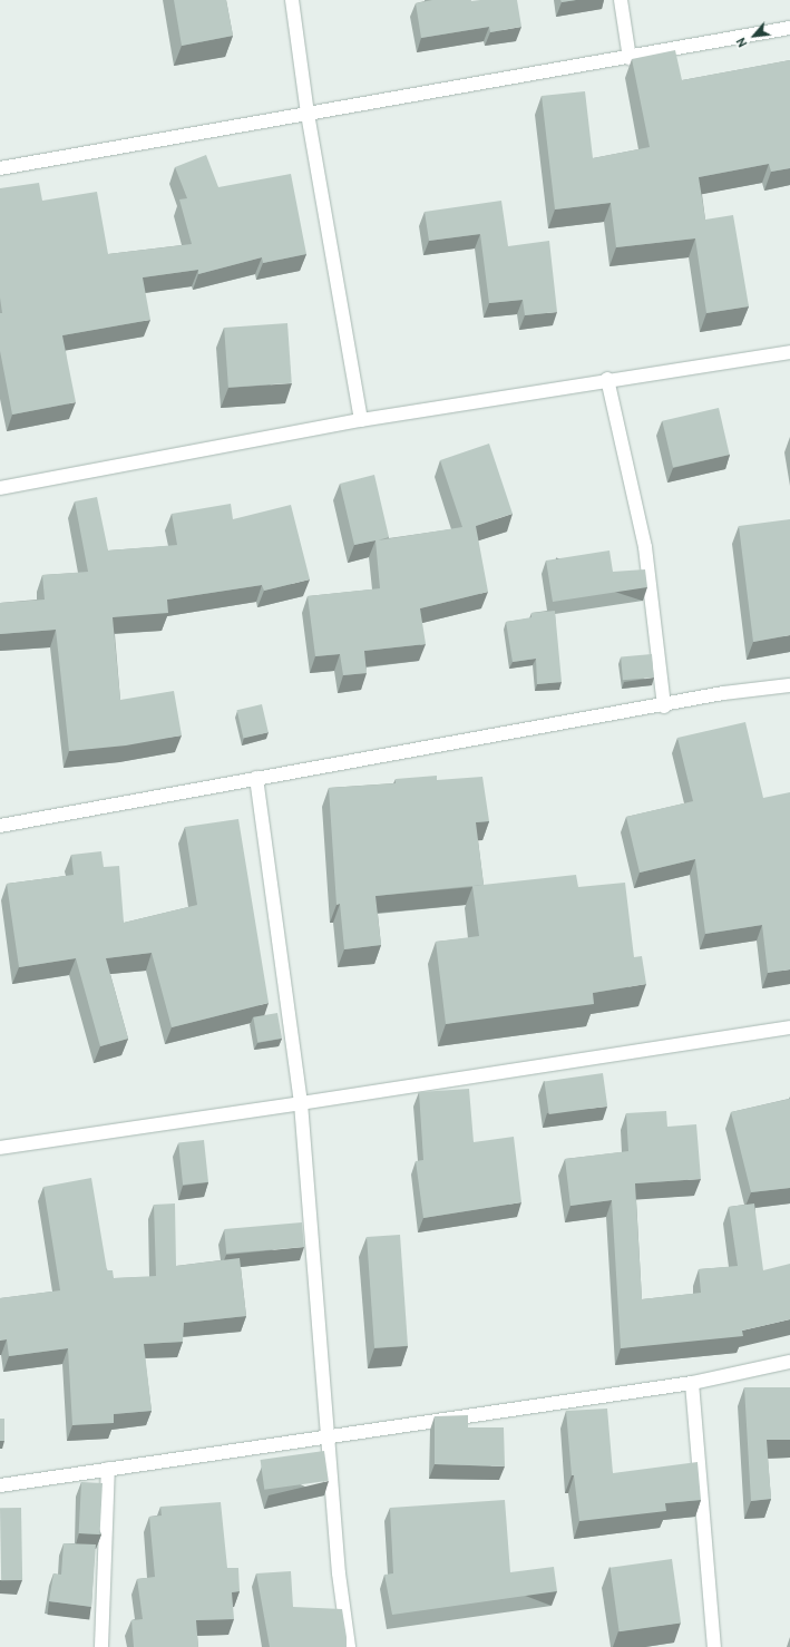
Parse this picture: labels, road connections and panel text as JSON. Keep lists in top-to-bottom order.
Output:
{
  "north": "bottom left"
}
